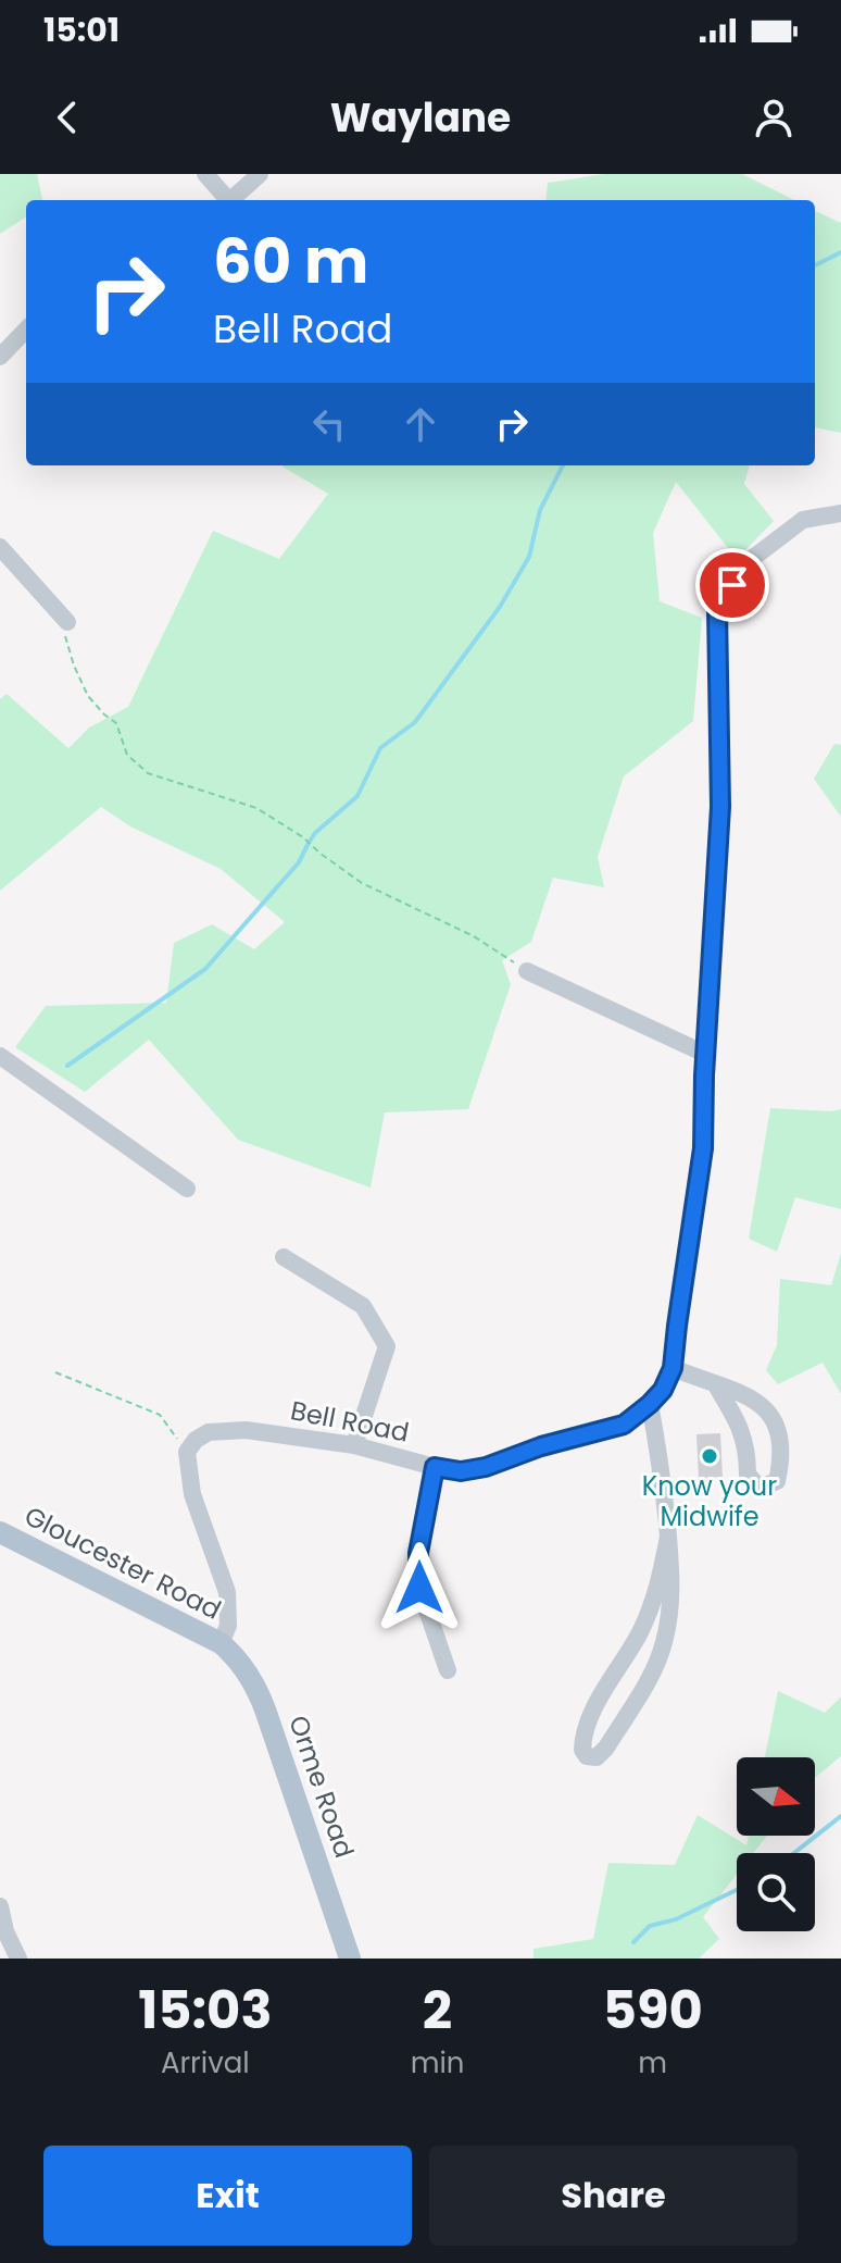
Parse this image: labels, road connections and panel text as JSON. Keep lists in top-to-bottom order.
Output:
{
  "streets": {
    "main road": ["Gloucester Road", "Orme Road"],
    "street": ["Bell Road"]
  },
  "crossings": [
    ["Gloucester Road", "Orme Road"]
  ],
  "places": ["Know your Midwife"],
  "north": "right",
  "page": {
    "status": "15:01",
    "header": "Waylane",
    "turn": ["60 m", "Bell Road"],
    "eta": [
      "15:03",
      "Arrival",
      "2",
      "min",
      "590",
      "m"
    ],
    "buttons": ["Exit", "Share"]
  }
}
